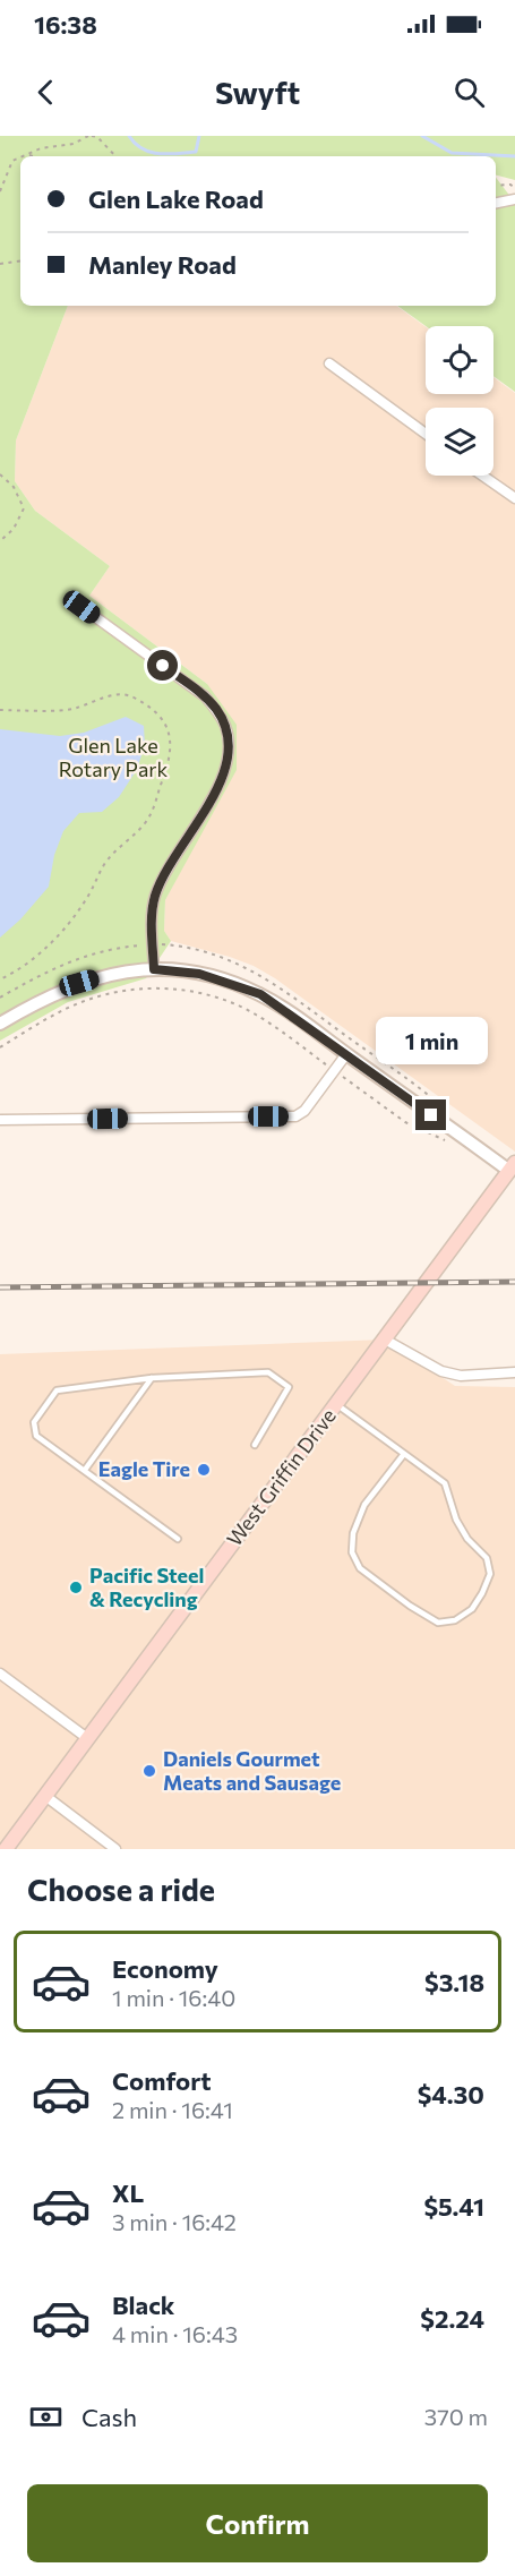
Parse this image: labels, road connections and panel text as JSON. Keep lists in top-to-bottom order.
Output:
{
  "streets": {
    "main road": ["West Griffin Drive"]
  },
  "parks": ["Glen Lake Rotary Park"],
  "places": ["Eagle Tire", "Pacific Steel & Recycling", "Daniels Gourmet Meats and Sausage"],
  "page": {
    "status": "16:38",
    "header": "Swyft",
    "banner": ["Glen Lake Road", "Manley Road"],
    "bubble": "1 min",
    "heading": "Choose a ride",
    "list": [
      {
        "name": "Economy",
        "note": "1 min · 16:40",
        "value": "$3.18"
      },
      {
        "name": "Comfort",
        "note": "2 min · 16:41",
        "value": "$4.30"
      },
      {
        "name": "XL",
        "note": "3 min · 16:42",
        "value": "$5.41"
      },
      {
        "name": "Black",
        "note": "4 min · 16:43",
        "value": "$2.24"
      }
    ],
    "pay": ["Cash", "370 m"],
    "buttons": "Confirm"
  }
}
